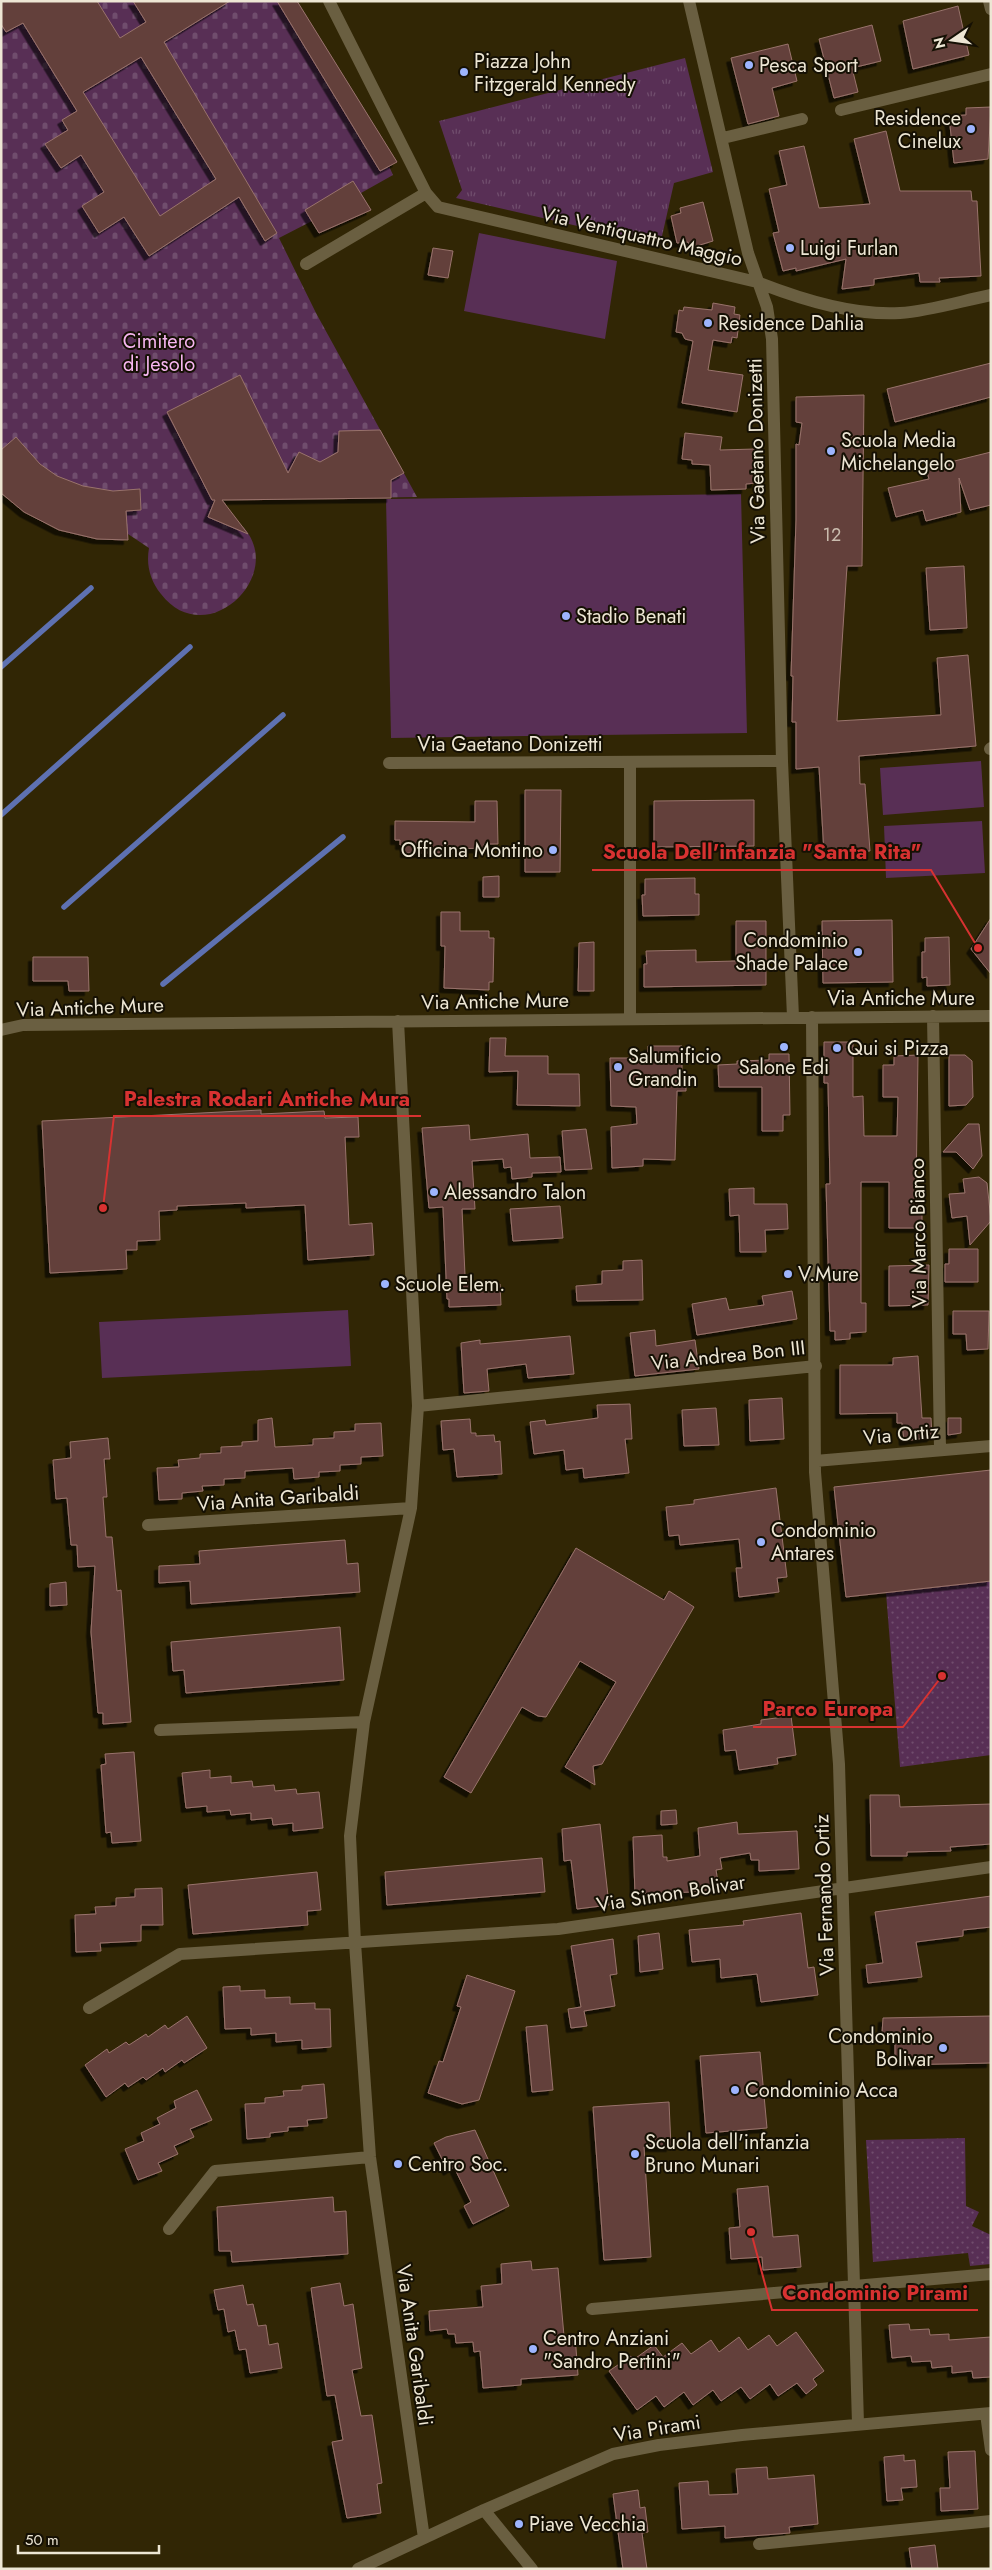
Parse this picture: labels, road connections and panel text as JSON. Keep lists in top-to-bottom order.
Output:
{
  "streets": {
    "street": [
      "Via Ventiquattro Maggio",
      "Via Gaetano Donizetti",
      "Via Antiche Mure",
      "Via Marco Bianco",
      "Via Andrea Bon III",
      "Via Ortiz",
      "Via Anita Garibaldi",
      "Via Simon Bolivar",
      "Via Fernando Ortiz",
      "Via Pirami"
    ]
  },
  "crossings": [
    ["Via Ventiquattro Maggio", "Via Gaetano Donizetti"],
    ["Via Gaetano Donizetti", "Via Antiche Mure"],
    ["Via Antiche Mure", "Via Marco Bianco"],
    ["Via Antiche Mure", "Via Andrea Bon III"],
    ["Via Antiche Mure", "Via Anita Garibaldi"],
    ["Via Marco Bianco", "Via Ortiz"],
    ["Via Andrea Bon III", "Via Anita Garibaldi"],
    ["Via Andrea Bon III", "Via Fernando Ortiz"],
    ["Via Ortiz", "Via Fernando Ortiz"],
    ["Via Anita Garibaldi", "Via Simon Bolivar"],
    ["Via Anita Garibaldi", "Via Pirami"],
    ["Via Simon Bolivar", "Via Fernando Ortiz"],
    ["Via Fernando Ortiz", "Via Pirami"]
  ],
  "parks": ["Cimitero di Jesolo"],
  "places": [
    "Pesca Sport",
    "Piazza John Fitzgerald Kennedy",
    "Residence Cinelux",
    "Luigi Furlan",
    "Residence Dahlia",
    "Scuola Media Michelangelo",
    "Stadio Benati",
    "Officina Montino",
    "Scuola Dell'infanzia \"Santa Rita\"",
    "Condominio Shade Palace",
    "Salone Edi",
    "Qui si Pizza",
    "Salumificio Grandin",
    "Alessandro Talon",
    "Palestra Rodari Antiche Mura",
    "V.Mure",
    "Scuole Elem.",
    "Condominio Antares",
    "Parco Europa",
    "Condominio Bolivar",
    "Condominio Acca",
    "Scuola dell'infanzia Bruno Munari",
    "Centro Soc.",
    "Condominio Pirami",
    "Centro Anziani \"Sandro Pertini\"",
    "Piave Vecchia"
  ],
  "house_numbers": ["12"],
  "scale_bar": "50 m",
  "north": "left"
}
